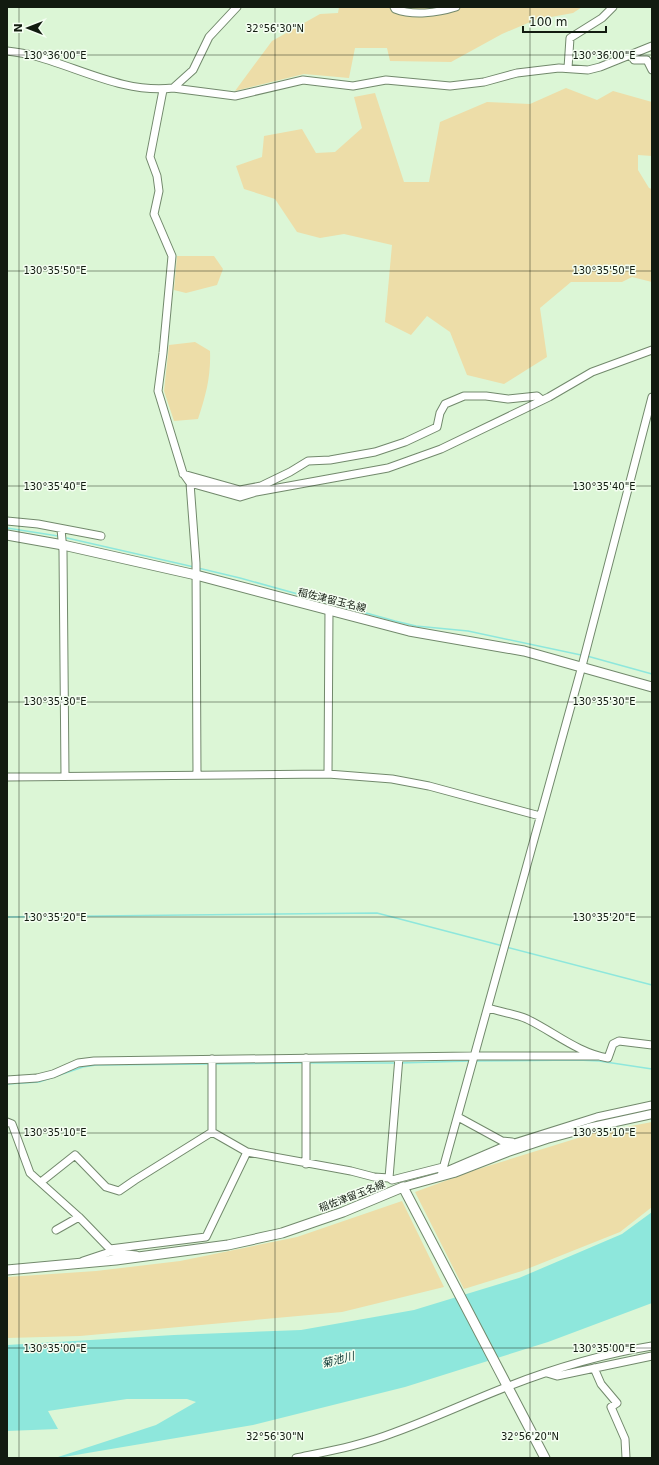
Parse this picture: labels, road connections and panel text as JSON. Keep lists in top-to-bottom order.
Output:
{
  "streets": {
    "main road": ["稲佐津留玉名線"]
  },
  "water": ["菊池川"],
  "scale_bar": "100 m",
  "north": "left",
  "coordinates": [
    "32°56'30\"N",
    "130°36'00\"E",
    "130°35'50\"E",
    "130°35'40\"E",
    "130°35'30\"E",
    "130°35'20\"E",
    "130°35'10\"E",
    "130°35'00\"E",
    "32°56'20\"N"
  ]
}
